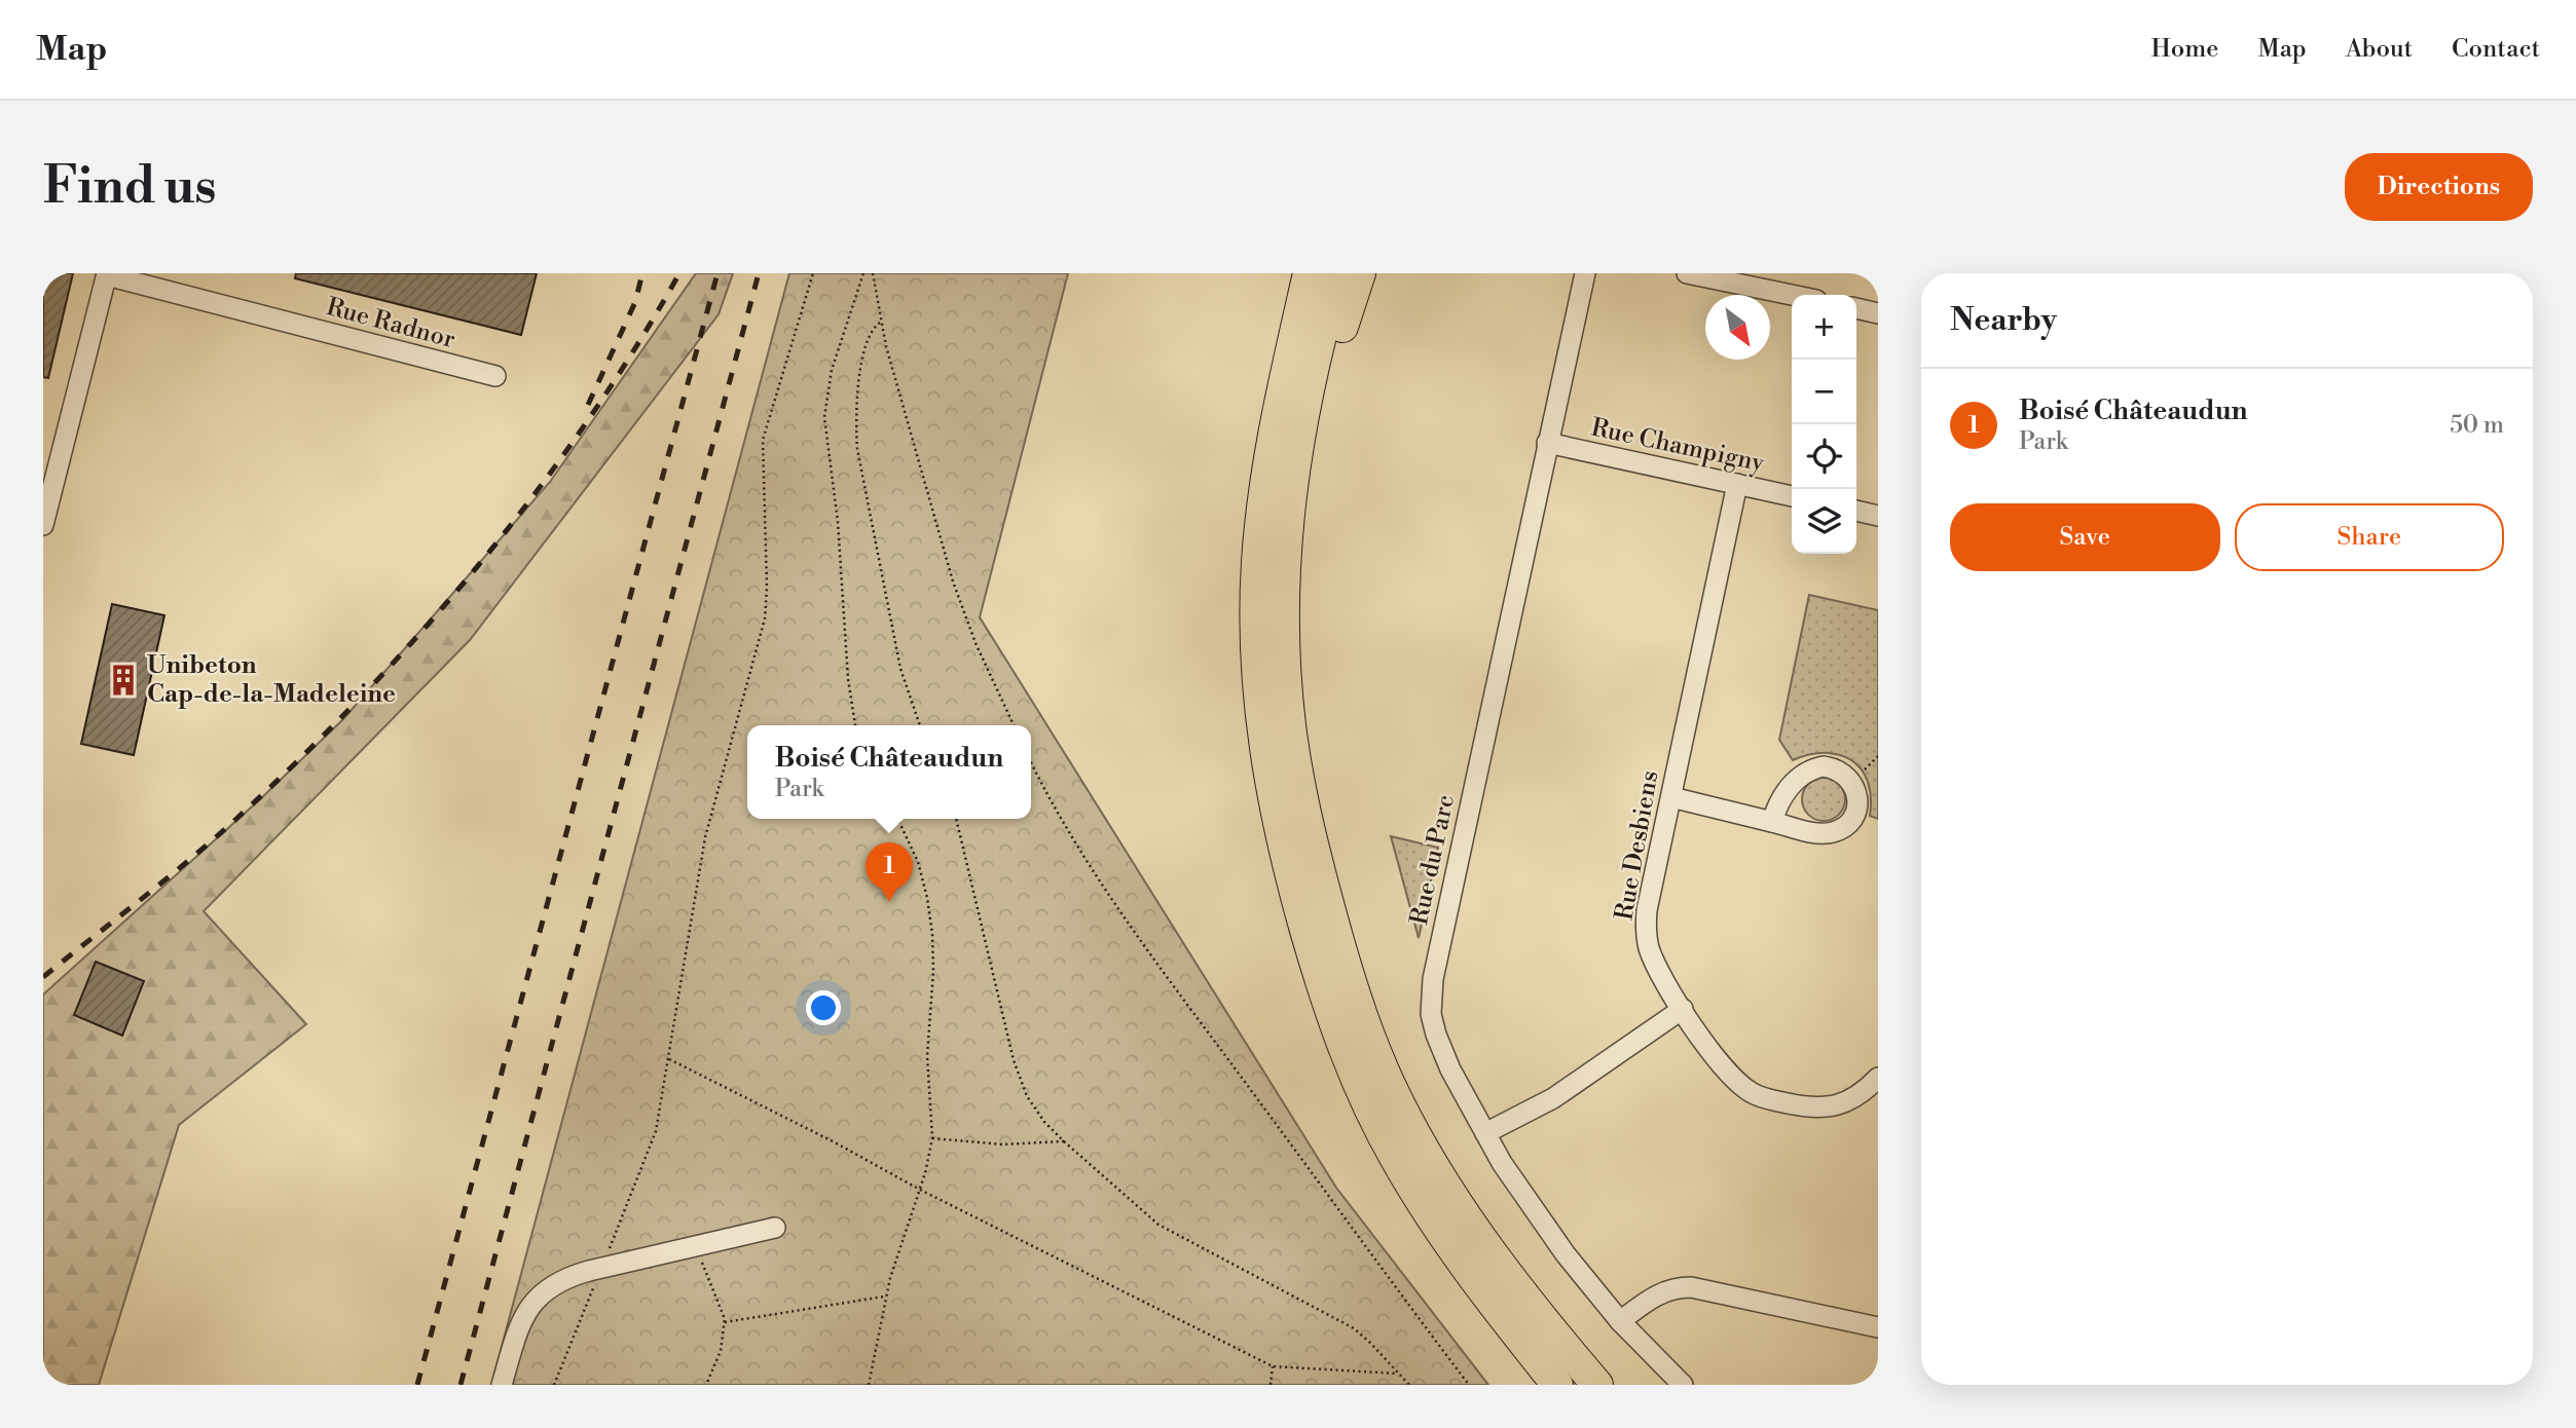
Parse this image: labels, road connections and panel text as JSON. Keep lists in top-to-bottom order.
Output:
{
  "streets": {
    "street": [
      "Rue Radnor",
      "Rue Champigny",
      "Rue Desbiens",
      "Rue du Parc"
    ]
  },
  "crossings": [
    ["Rue Champigny", "Rue Desbiens"],
    ["Rue Champigny", "Rue du Parc"]
  ],
  "places": {
    "building": ["Unibeton Cap-de-la-Madeleine"]
  },
  "north": "bottom right",
  "page": {
    "header": "Map",
    "nav": [
      "Home",
      "Map",
      "About",
      "Contact"
    ],
    "buttons": [
      "Directions",
      ["Save", "Share"]
    ],
    "title": "Find us",
    "heading": "Nearby",
    "map_buttons": ["+", "−"],
    "list": [
      {
        "mark": "1",
        "name": "Boisé Châteaudun",
        "note": "Park",
        "value": "50 m"
      }
    ],
    "popup": ["Boisé Châteaudun", "Park"],
    "pins": "1"
  }
}
